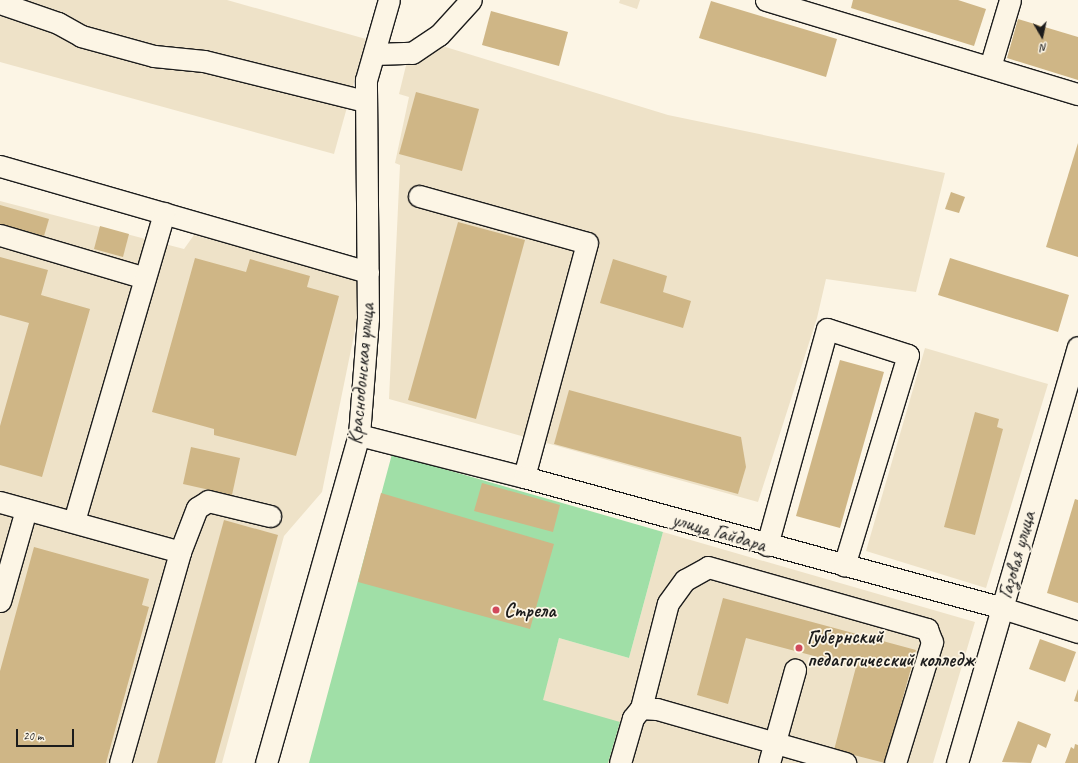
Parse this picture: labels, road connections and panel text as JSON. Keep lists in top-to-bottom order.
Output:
{
  "streets": {
    "street": ["Краснодонская улица", "улица Гайдара", "Газовая улица"]
  },
  "crossings": [
    ["Краснодонская улица", "улица Гайдара"],
    ["улица Гайдара", "Газовая улица"]
  ],
  "places": ["Стрела", "Губернский педагогический колледж"],
  "scale_bar": "20 m",
  "north": "bottom"
}
